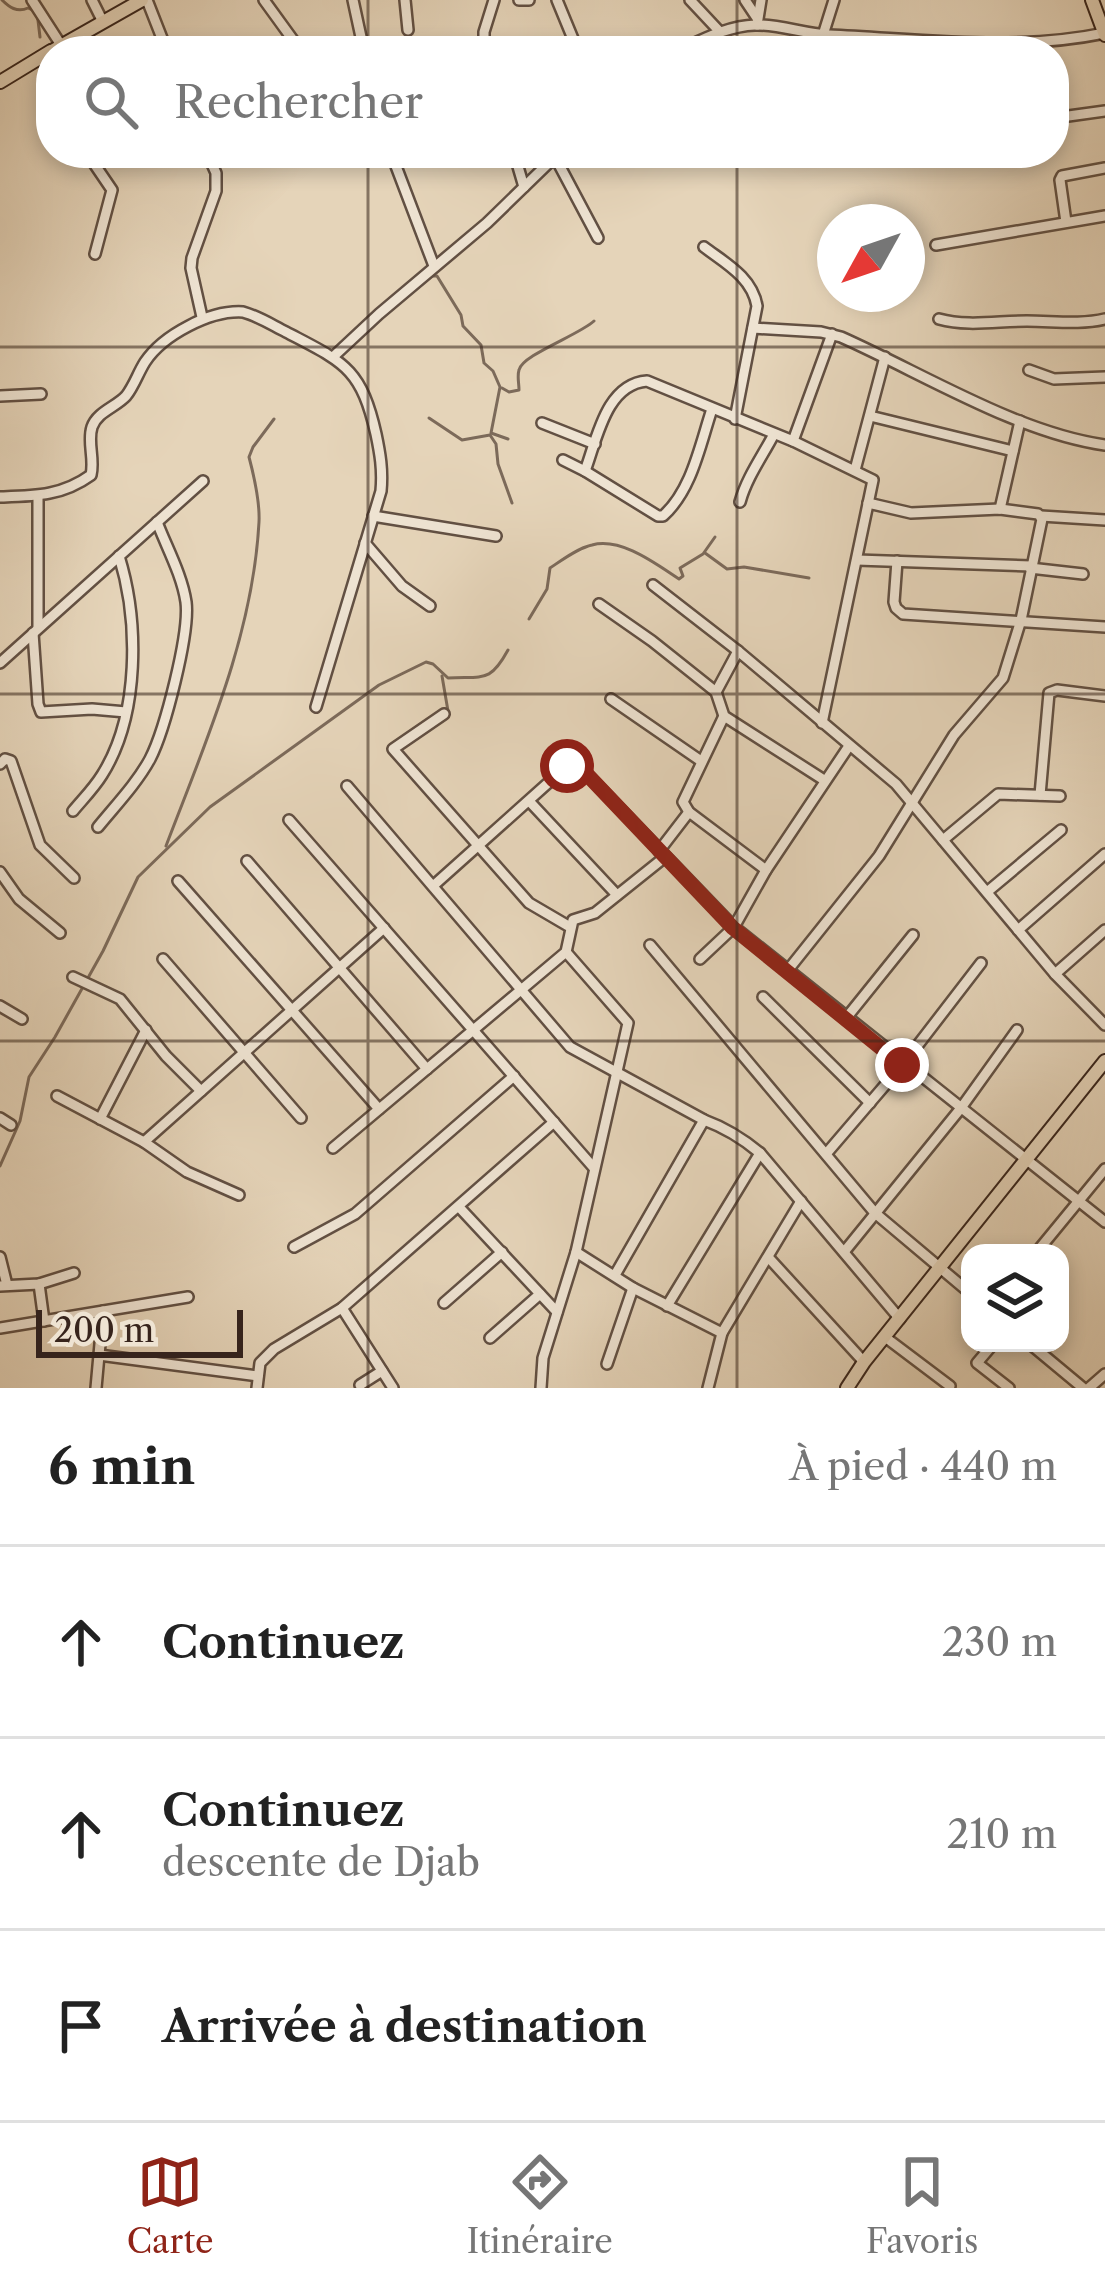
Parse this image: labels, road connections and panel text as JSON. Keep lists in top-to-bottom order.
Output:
{
  "scale_bar": "200 m",
  "north": "bottom left",
  "page": {
    "search": "Rechercher",
    "scale": "200 m",
    "heading": ["6 min", "À pied · 440 m"],
    "list": [
      ["Continuez", "230 m"],
      ["Continuez", "descente de Djab", "210 m"],
      "Arrivée à destination"
    ],
    "nav": ["Carte", "Itinéraire", "Favoris"]
  }
}
